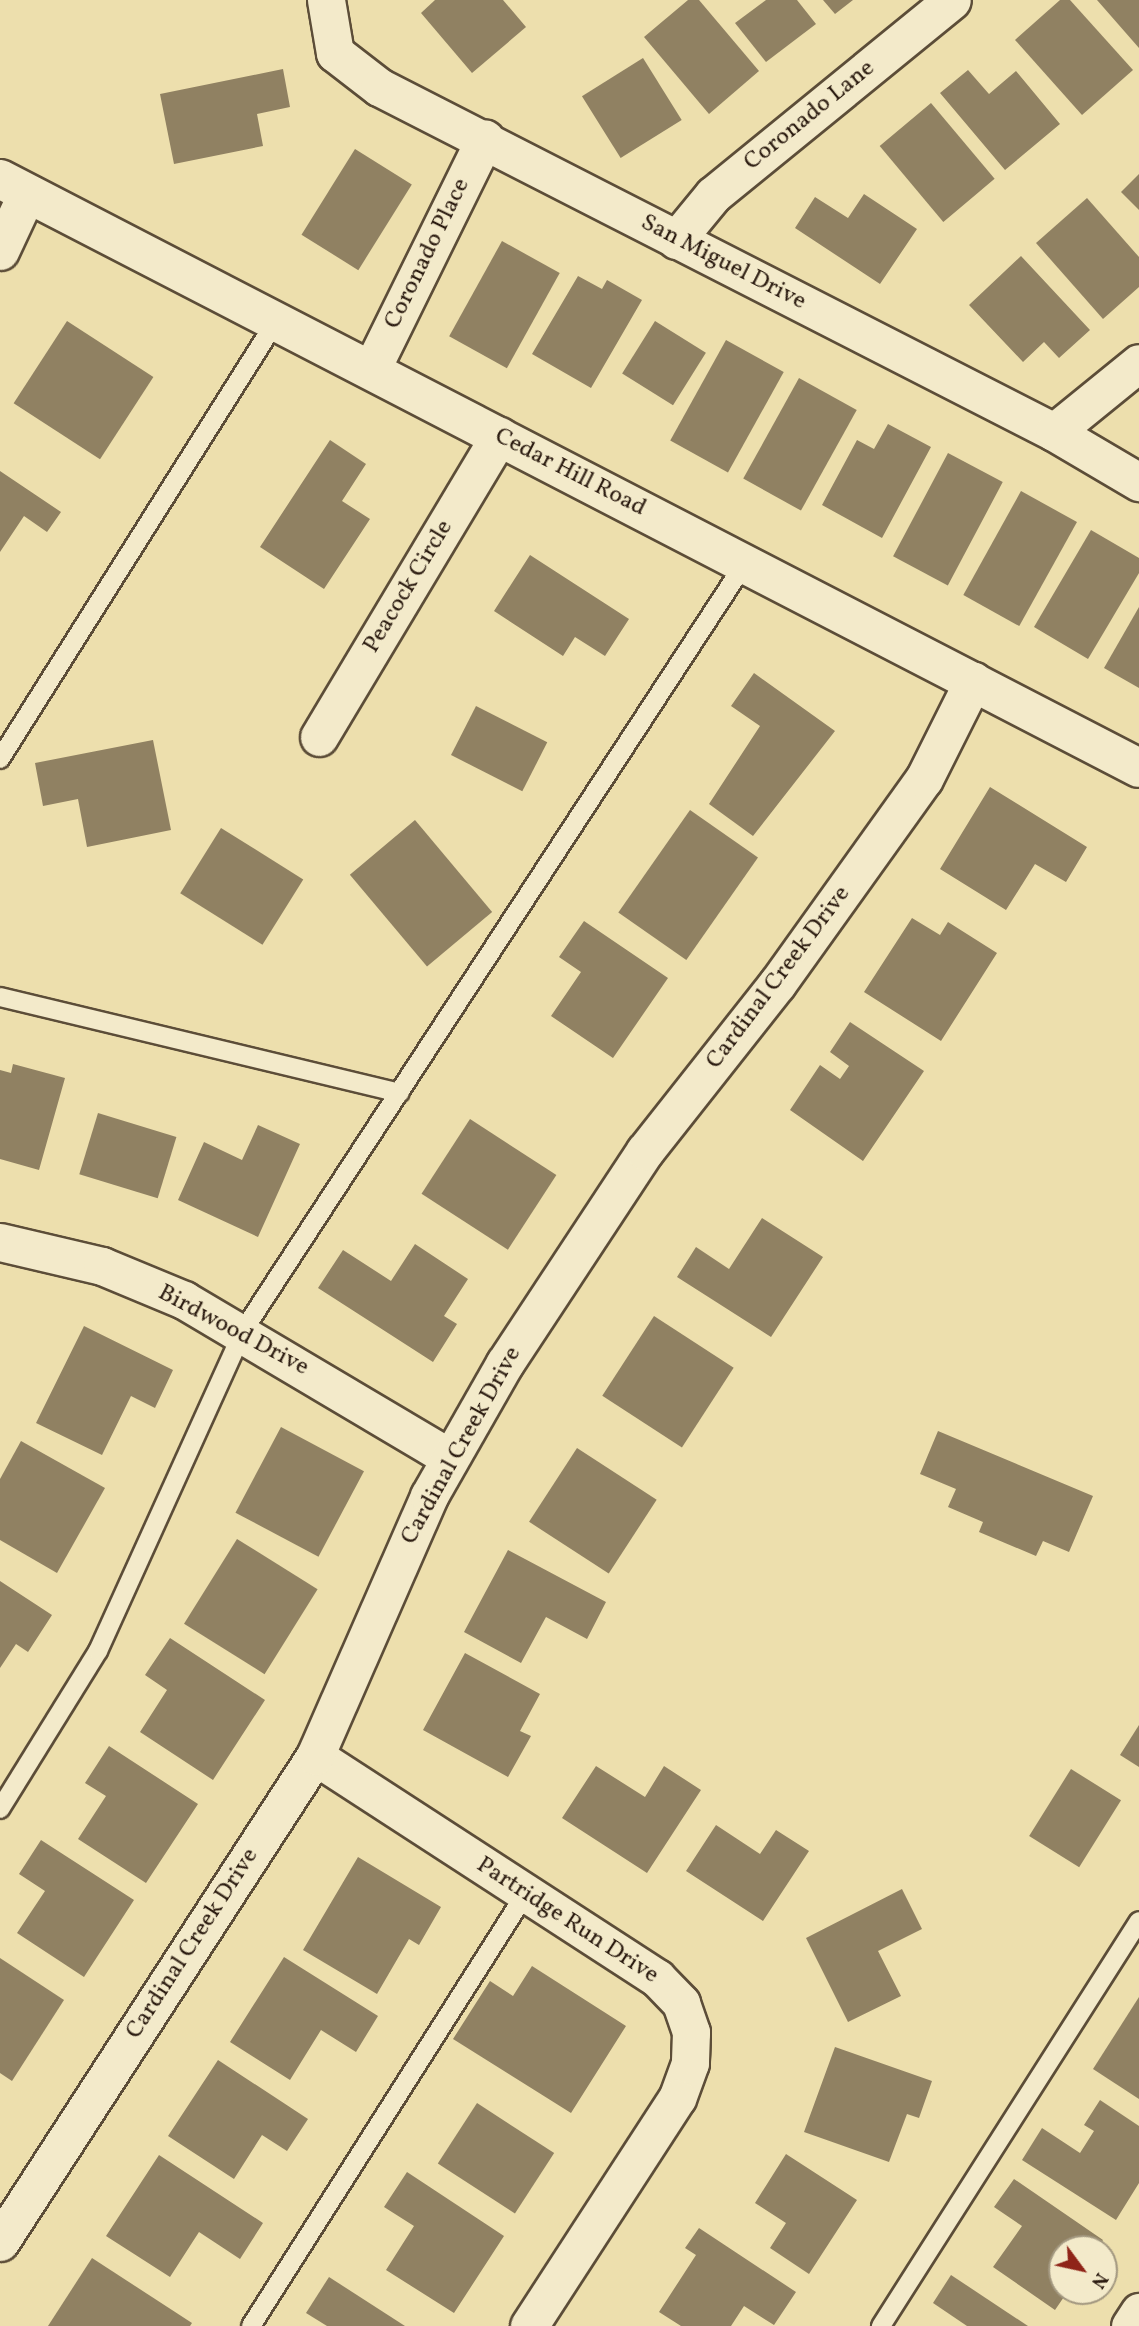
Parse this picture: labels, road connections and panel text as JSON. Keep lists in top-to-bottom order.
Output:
{
  "streets": {
    "street": [
      "Coronado Lane",
      "Coronado Place",
      "San Miguel Drive",
      "Cedar Hill Road",
      "Peacock Circle",
      "Cardinal Creek Drive",
      "Birdwood Drive",
      "Partridge Run Drive"
    ]
  },
  "crossings": [
    ["Coronado Lane", "San Miguel Drive"],
    ["Coronado Place", "San Miguel Drive"],
    ["Coronado Place", "Cedar Hill Road"],
    ["Cedar Hill Road", "Peacock Circle"],
    ["Cedar Hill Road", "Cardinal Creek Drive"],
    ["Cardinal Creek Drive", "Birdwood Drive"],
    ["Cardinal Creek Drive", "Partridge Run Drive"]
  ],
  "north": "bottom right"
}
